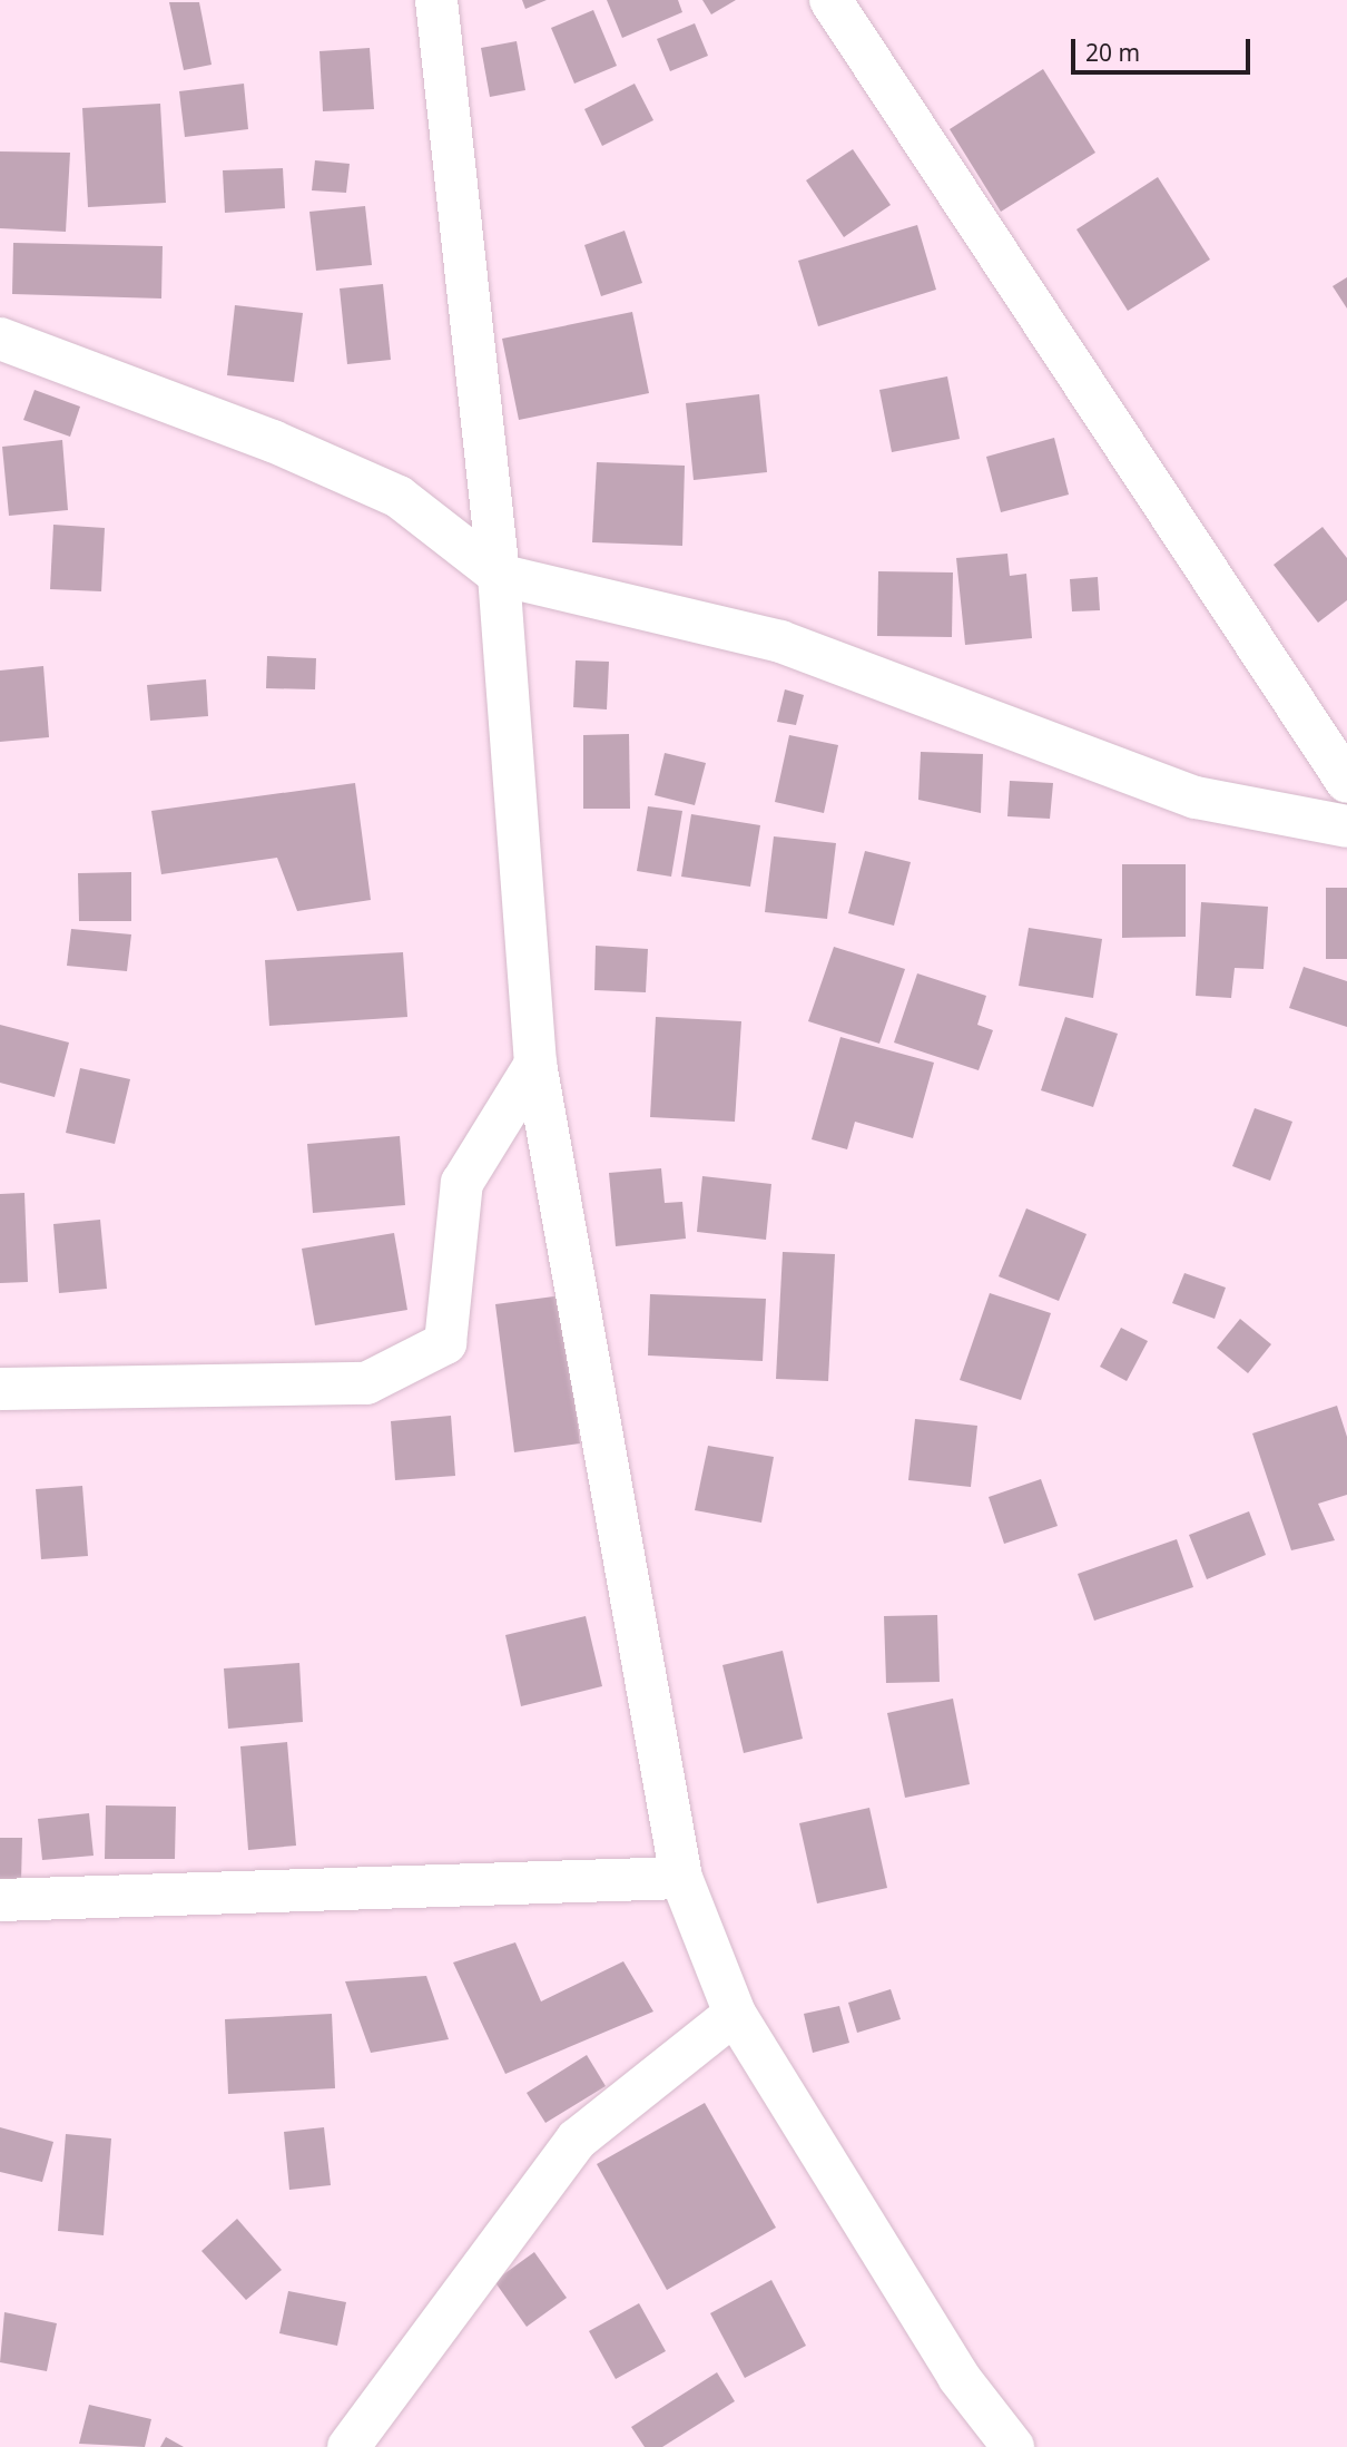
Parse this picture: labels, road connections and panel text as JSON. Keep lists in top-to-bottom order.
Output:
{
  "scale_bar": "20 m"
}
